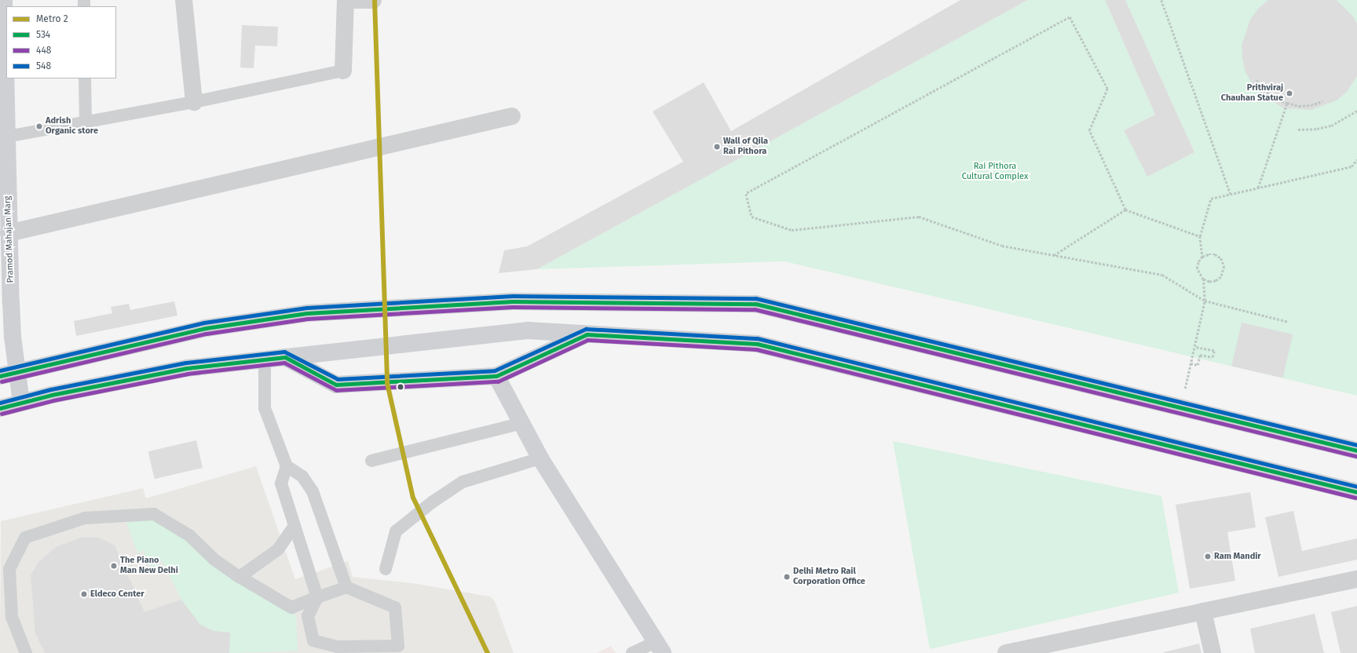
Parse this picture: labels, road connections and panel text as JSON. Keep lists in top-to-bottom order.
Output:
{
  "streets": {
    "main road": ["Pramod Mahajan Marg"]
  },
  "parks": ["Rai Pithora Cultural Complex"],
  "places": [
    "Prithviraj Chauhan Statue",
    "Adrish Organic store",
    "Wall of Qila Rai Pithora",
    "Ram Mandir",
    "The Piano Man New Delhi",
    "Delhi Metro Rail Corporation Office",
    "Eldeco Center"
  ],
  "lines": [
    "metro line 2",
    "transit line 548",
    "transit line 534",
    "transit line 448"
  ],
  "legend": [
    "Metro 2",
    "534",
    "448",
    "548"
  ]
}
